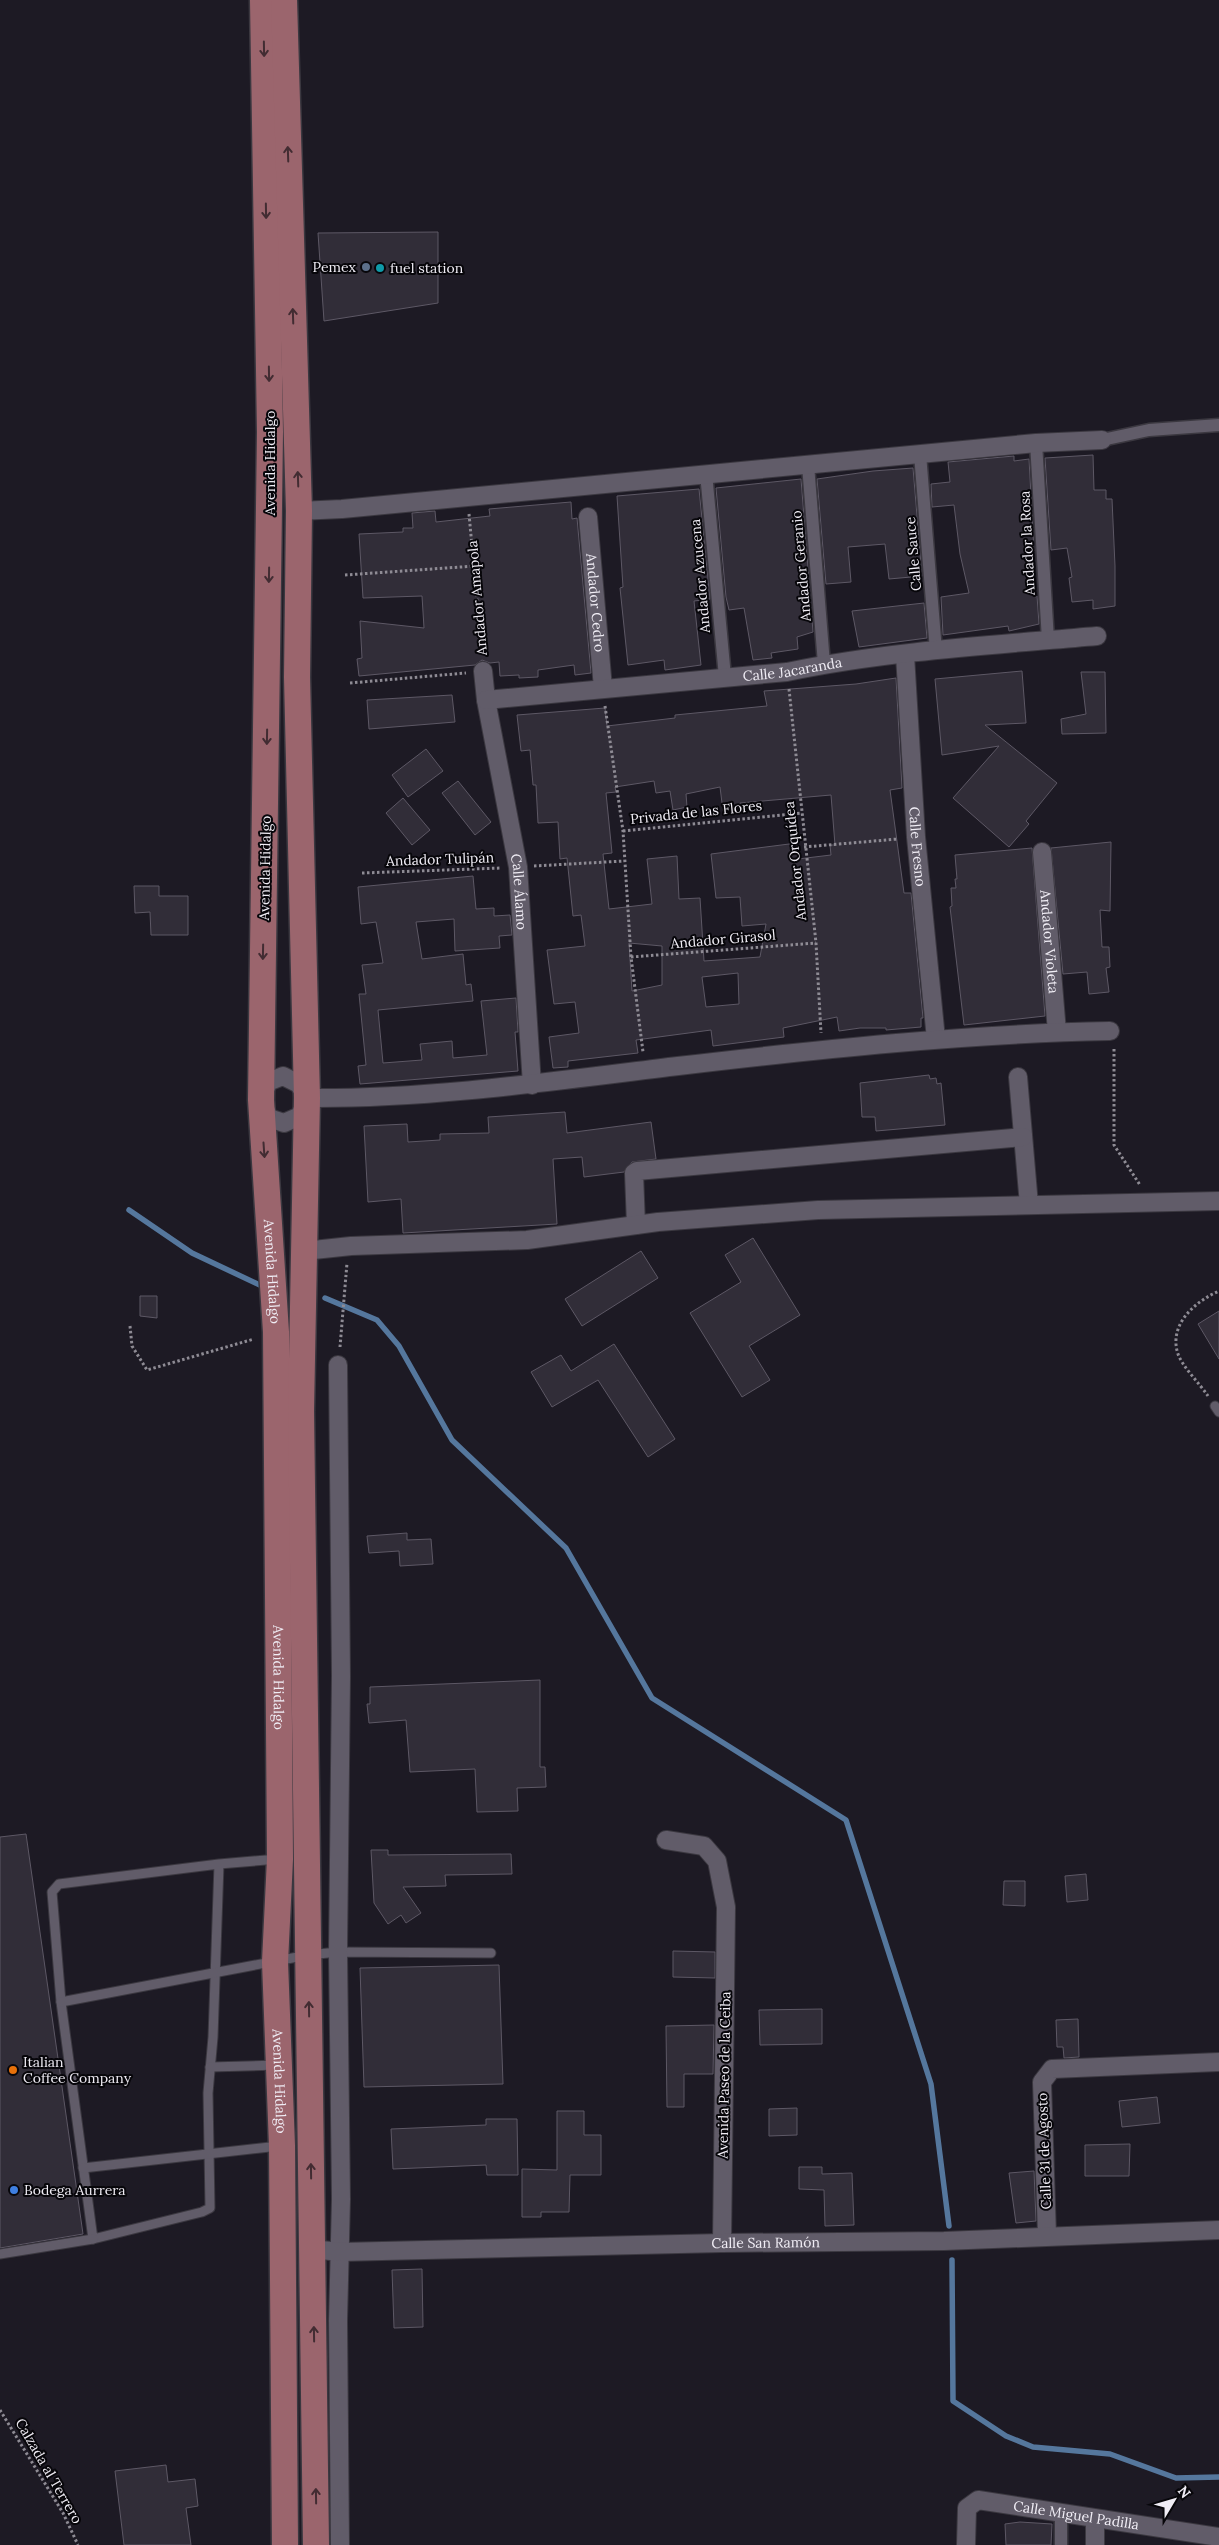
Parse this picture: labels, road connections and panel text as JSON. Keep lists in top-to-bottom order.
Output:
{
  "streets": {
    "main road": ["Avenida Hidalgo"],
    "street": [
      "Andador la Rosa",
      "Calle Sauce",
      "Andador Geranio",
      "Andador Azucena",
      "Andador Amapola",
      "Andador Cedro",
      "Calle Jacaranda",
      "Calle Fresno",
      "Calle Álamo",
      "Andador Violeta",
      "Avenida Paseo de la Ceiba",
      "Calle 31 de Agosto",
      "Calle San Ramón",
      "Calle Miguel Padilla"
    ],
    "path": [
      "Privada de las Flores",
      "Andador Tulipán",
      "Andador Orquídea",
      "Andador Girasol",
      "Calzada al Terrero"
    ]
  },
  "crossings": [
    ["Avenida Hidalgo", "Calle San Ramón"],
    ["Andador la Rosa", "Calle Jacaranda"],
    ["Calle Sauce", "Calle Jacaranda"],
    ["Andador Geranio", "Calle Jacaranda"],
    ["Andador Azucena", "Calle Jacaranda"],
    ["Andador Amapola", "Calle Jacaranda"],
    ["Andador Amapola", "Calle Álamo"],
    ["Andador Cedro", "Calle Jacaranda"],
    ["Calle Jacaranda", "Calle Fresno"],
    ["Calle Jacaranda", "Andador Orquídea"],
    ["Calle Jacaranda", "Calle Álamo"],
    ["Privada de las Flores", "Andador Orquídea"],
    ["Andador Tulipán", "Calle Álamo"],
    ["Andador Orquídea", "Andador Girasol"],
    ["Avenida Paseo de la Ceiba", "Calle San Ramón"],
    ["Calle 31 de Agosto", "Calle San Ramón"]
  ],
  "places": [
    "Pemex",
    "fuel station",
    "Italian Coffee Company",
    "Bodega Aurrera"
  ],
  "north": "top right"
}
